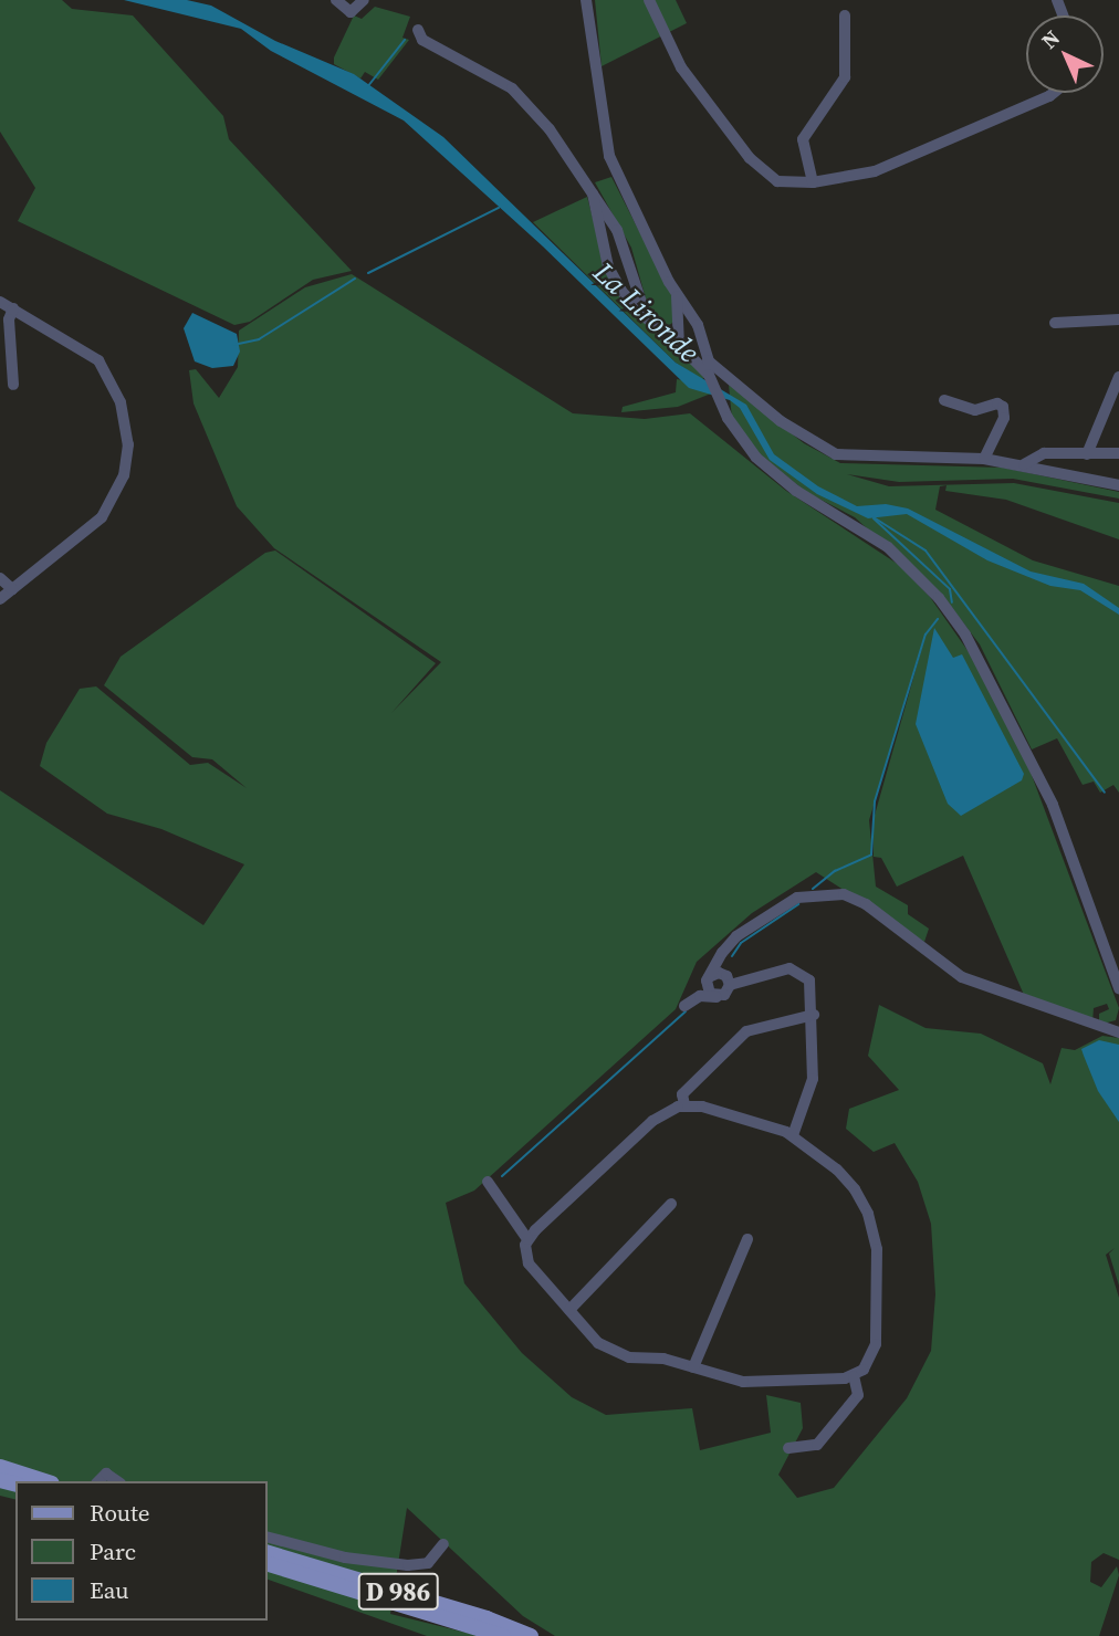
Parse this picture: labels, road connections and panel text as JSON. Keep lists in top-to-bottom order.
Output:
{
  "streets": {
    "main road": ["D 986"]
  },
  "water": ["La Lironde"],
  "legend": ["Route", "Parc", "Eau"],
  "north": "top left"
}
